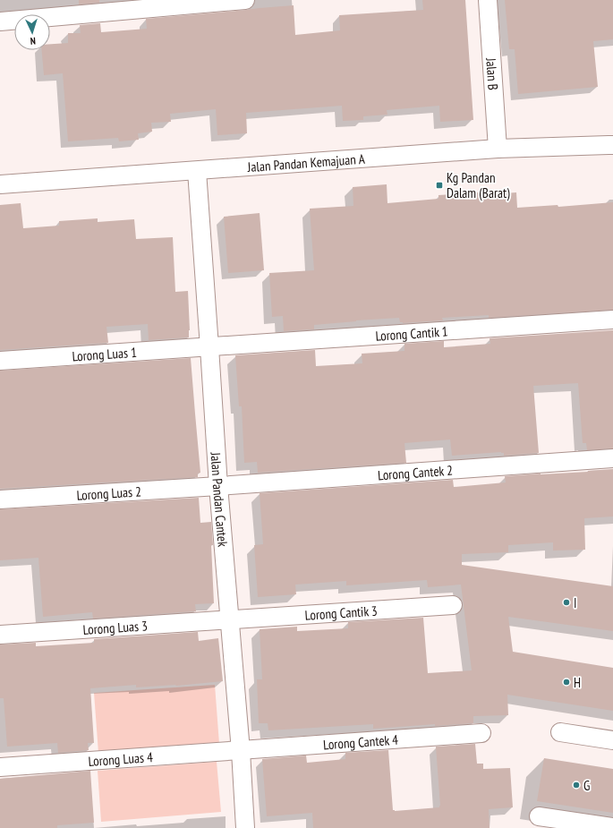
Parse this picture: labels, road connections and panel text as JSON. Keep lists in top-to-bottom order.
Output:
{
  "streets": {
    "street": [
      "Jalan B",
      "Jalan Pandan Kemajuan A",
      "Lorong Cantik 1",
      "Lorong Luas 1",
      "Lorong Cantek 2",
      "Lorong Luas 2",
      "Jalan Pandan Cantek",
      "Lorong Cantik 3",
      "Lorong Luas 3",
      "Lorong Cantek 4",
      "Lorong Luas 4"
    ]
  },
  "crossings": [
    ["Jalan B", "Jalan Pandan Kemajuan A"],
    ["Jalan Pandan Kemajuan A", "Jalan Pandan Cantek"],
    ["Lorong Cantik 1", "Lorong Luas 1"],
    ["Lorong Cantik 1", "Jalan Pandan Cantek"],
    ["Lorong Luas 1", "Jalan Pandan Cantek"],
    ["Lorong Cantek 2", "Lorong Luas 2"],
    ["Lorong Cantek 2", "Jalan Pandan Cantek"],
    ["Lorong Luas 2", "Jalan Pandan Cantek"],
    ["Jalan Pandan Cantek", "Lorong Cantik 3"],
    ["Jalan Pandan Cantek", "Lorong Luas 3"],
    ["Jalan Pandan Cantek", "Lorong Cantek 4"],
    ["Jalan Pandan Cantek", "Lorong Luas 4"],
    ["Lorong Cantik 3", "Lorong Luas 3"],
    ["Lorong Cantek 4", "Lorong Luas 4"]
  ],
  "places": {
    "transit": ["Kg Pandan Dalam (Barat)"],
    "other": ["I", "H", "G"]
  },
  "north": "bottom"
}
